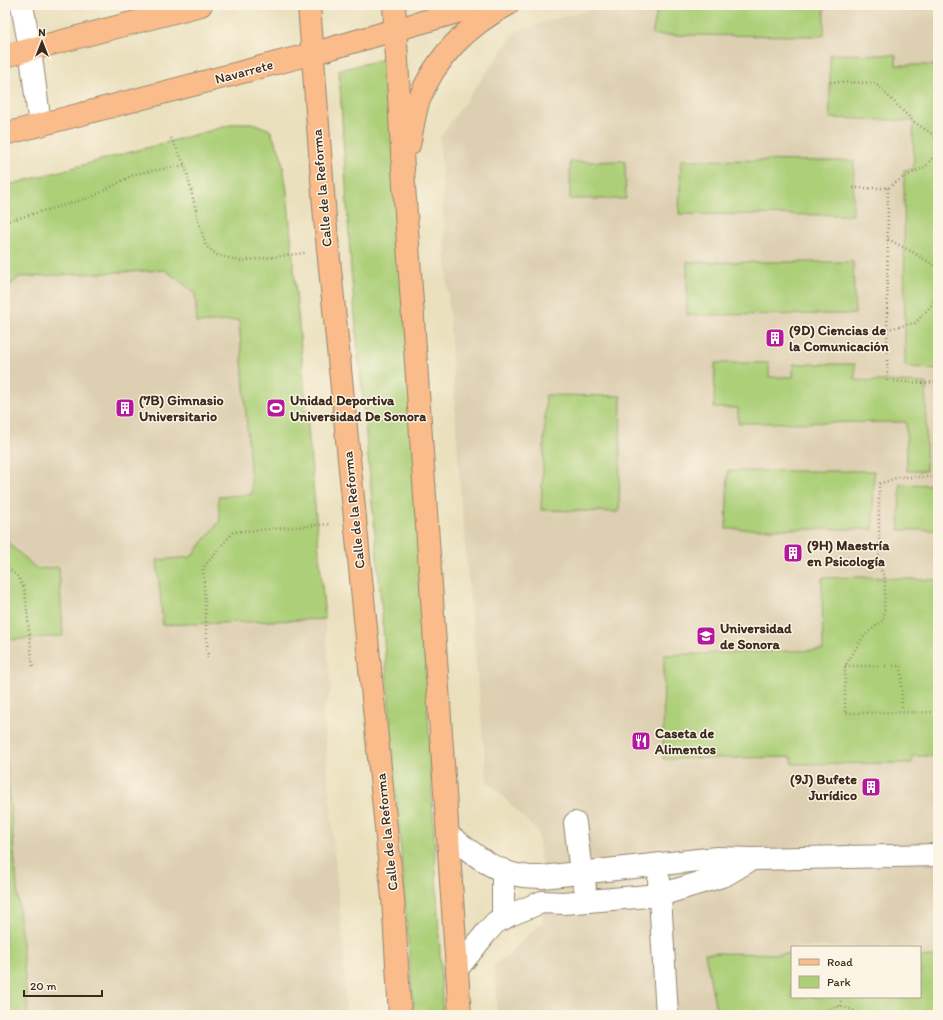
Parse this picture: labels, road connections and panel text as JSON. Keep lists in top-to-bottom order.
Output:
{
  "streets": {
    "main road": ["Navarrete", "Calle de la Reforma"]
  },
  "crossings": [
    ["Navarrete", "Calle de la Reforma"]
  ],
  "places": {
    "building": [
      "(9D) Ciencias de la Comunicación",
      "(7B) Gimnasio Universitario",
      "(9H) Maestría en Psicología",
      "(9J) Bufete Jurídico"
    ],
    "sports": ["Unidad Deportiva Universidad De Sonora"],
    "school or university": ["Universidad de Sonora"],
    "restaurant": ["Caseta de Alimentos"]
  },
  "legend": ["Road", "Park"],
  "scale_bar": "20 m",
  "north": "top"
}
